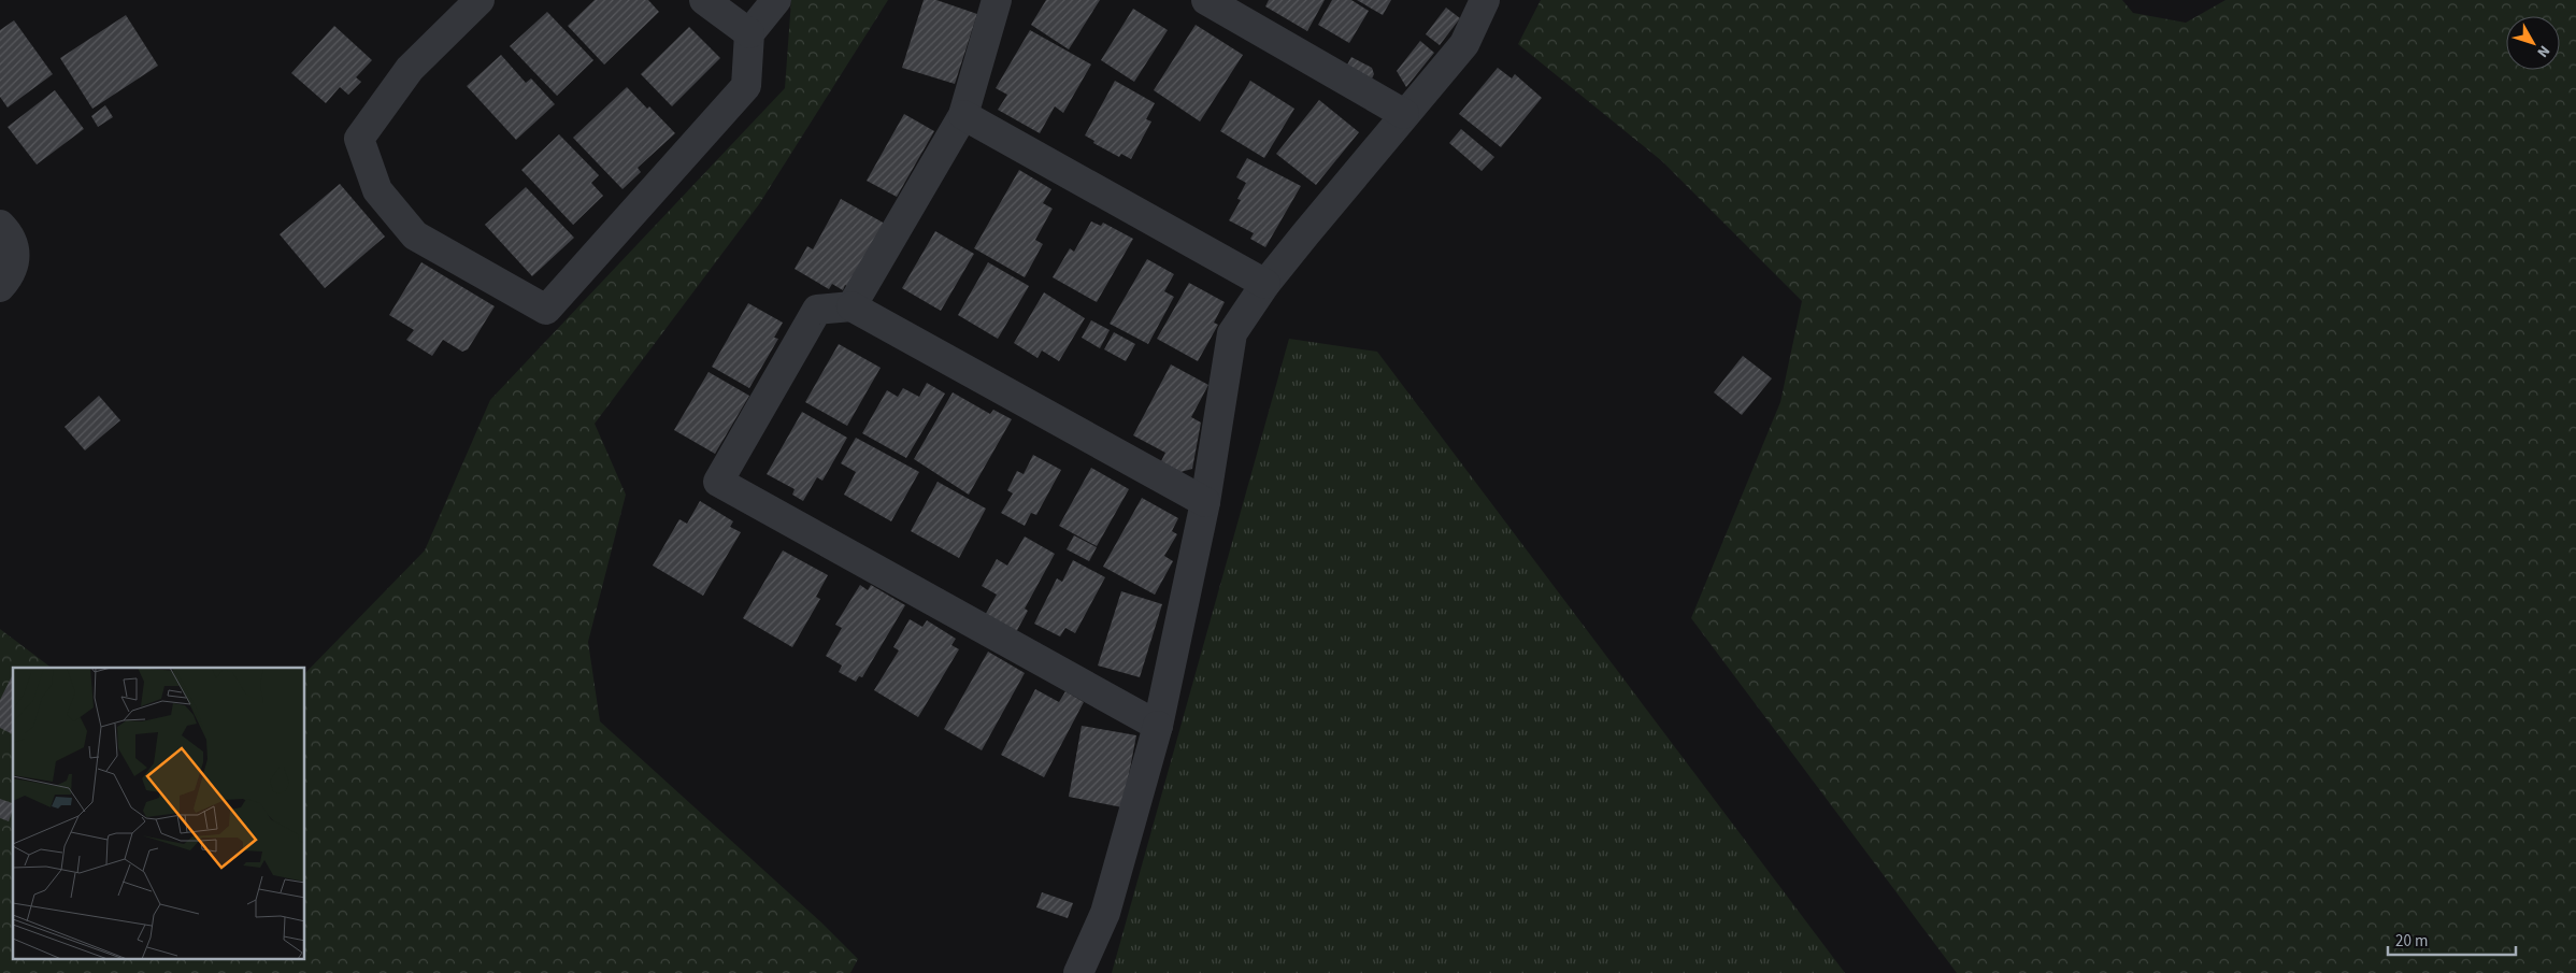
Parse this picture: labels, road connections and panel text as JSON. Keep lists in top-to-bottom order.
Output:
{
  "scale_bar": "20 m",
  "north": "bottom right"
}
